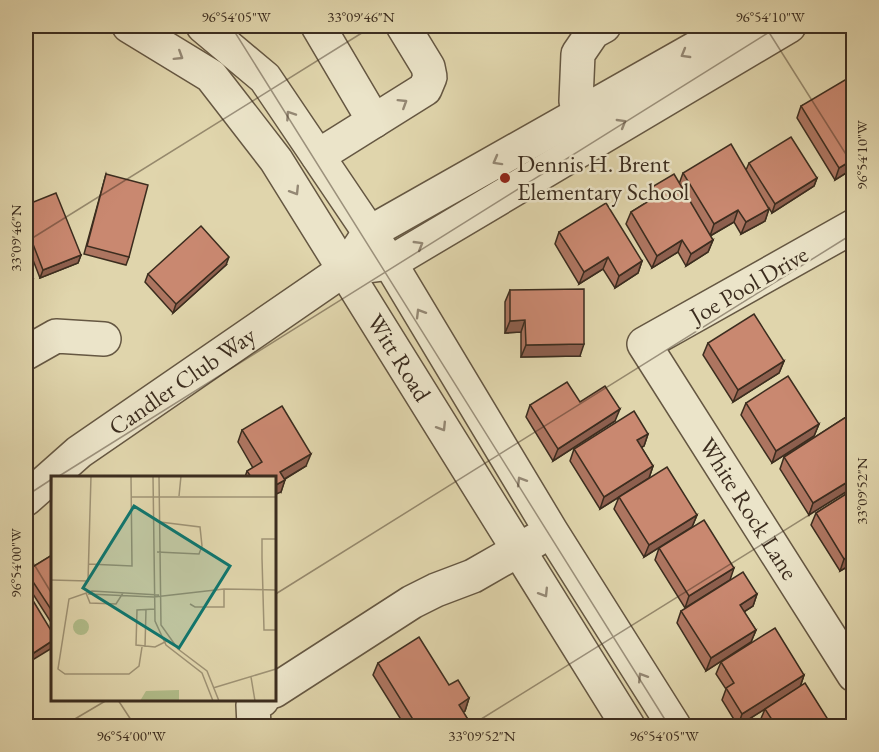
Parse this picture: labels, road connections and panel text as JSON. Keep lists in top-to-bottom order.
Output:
{
  "streets": {
    "street": [
      "Joe Pool Drive",
      "Witt Road",
      "Candler Club Way",
      "White Rock Lane"
    ]
  },
  "crossings": [
    ["Joe Pool Drive", "White Rock Lane"],
    ["Witt Road", "Candler Club Way"]
  ],
  "places": ["Dennis H. Brent Elementary School"],
  "coordinates": [
    "96°54'05\"W",
    "33°09'46\"N",
    "96°54'10\"W",
    "33°09'52\"N",
    "96°54'00\"W"
  ]
}
